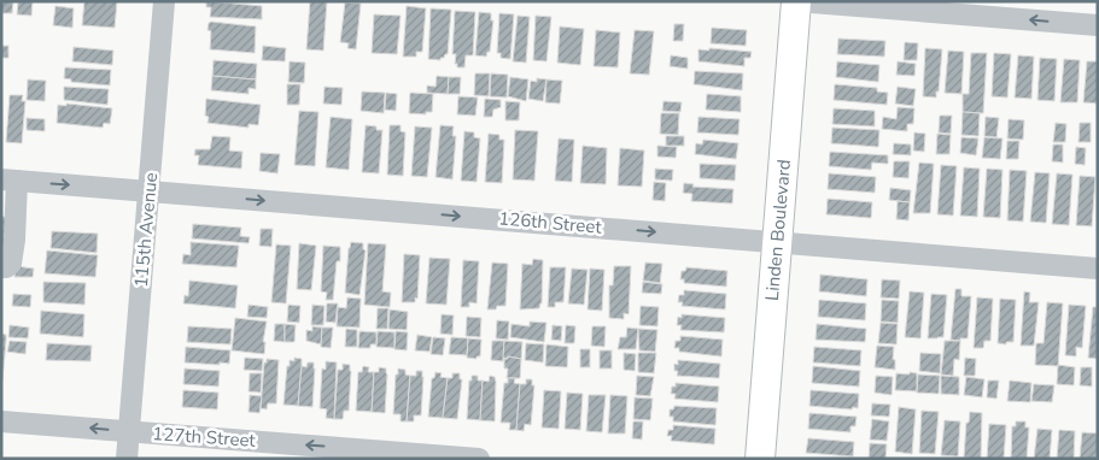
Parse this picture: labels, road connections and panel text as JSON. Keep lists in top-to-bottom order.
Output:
{
  "streets": {
    "main road": ["Linden Boulevard"],
    "street": ["126th Street", "115th Avenue", "127th Street"]
  },
  "crossings": [
    ["126th Street", "115th Avenue"],
    ["126th Street", "Linden Boulevard"],
    ["115th Avenue", "127th Street"]
  ],
  "one_way": ["126th Street", "127th Street"]
}
